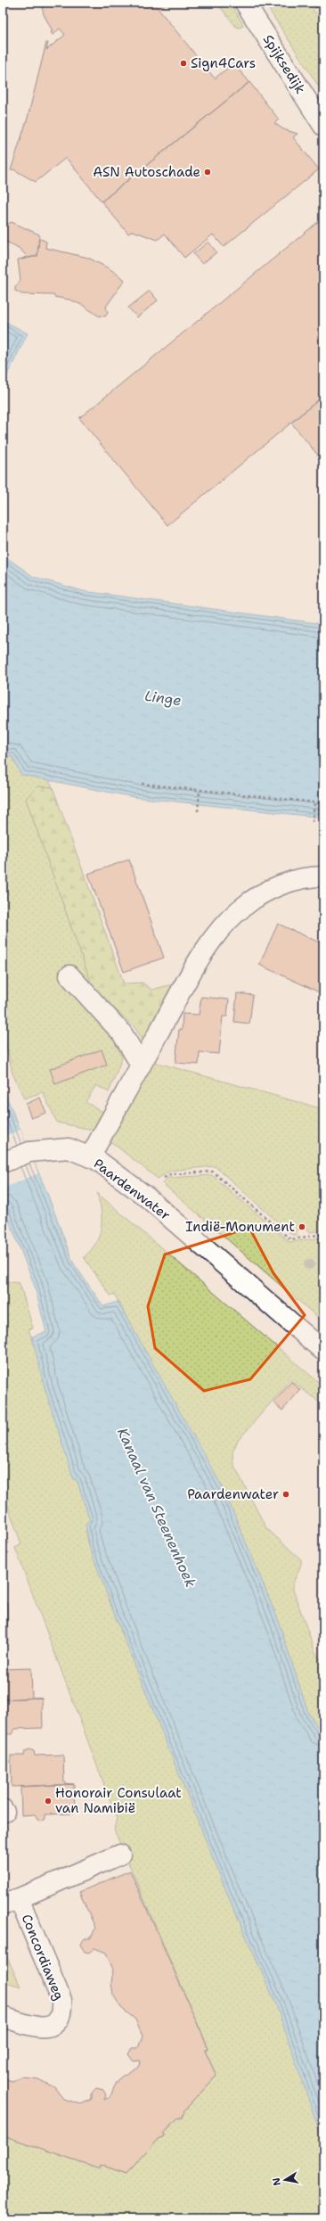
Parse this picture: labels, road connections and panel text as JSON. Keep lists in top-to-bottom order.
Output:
{
  "streets": {
    "street": ["Spijksedijk", "Paardenwater", "Concordiaweg"]
  },
  "water": ["Linge", "Kanaal van Steenenhoek"],
  "places": [
    "Sign4Cars",
    "ASN Autoschade",
    "Indië-Monument",
    "Paardenwater",
    "Honorair Consulaat van Namibië"
  ],
  "north": "left"
}
